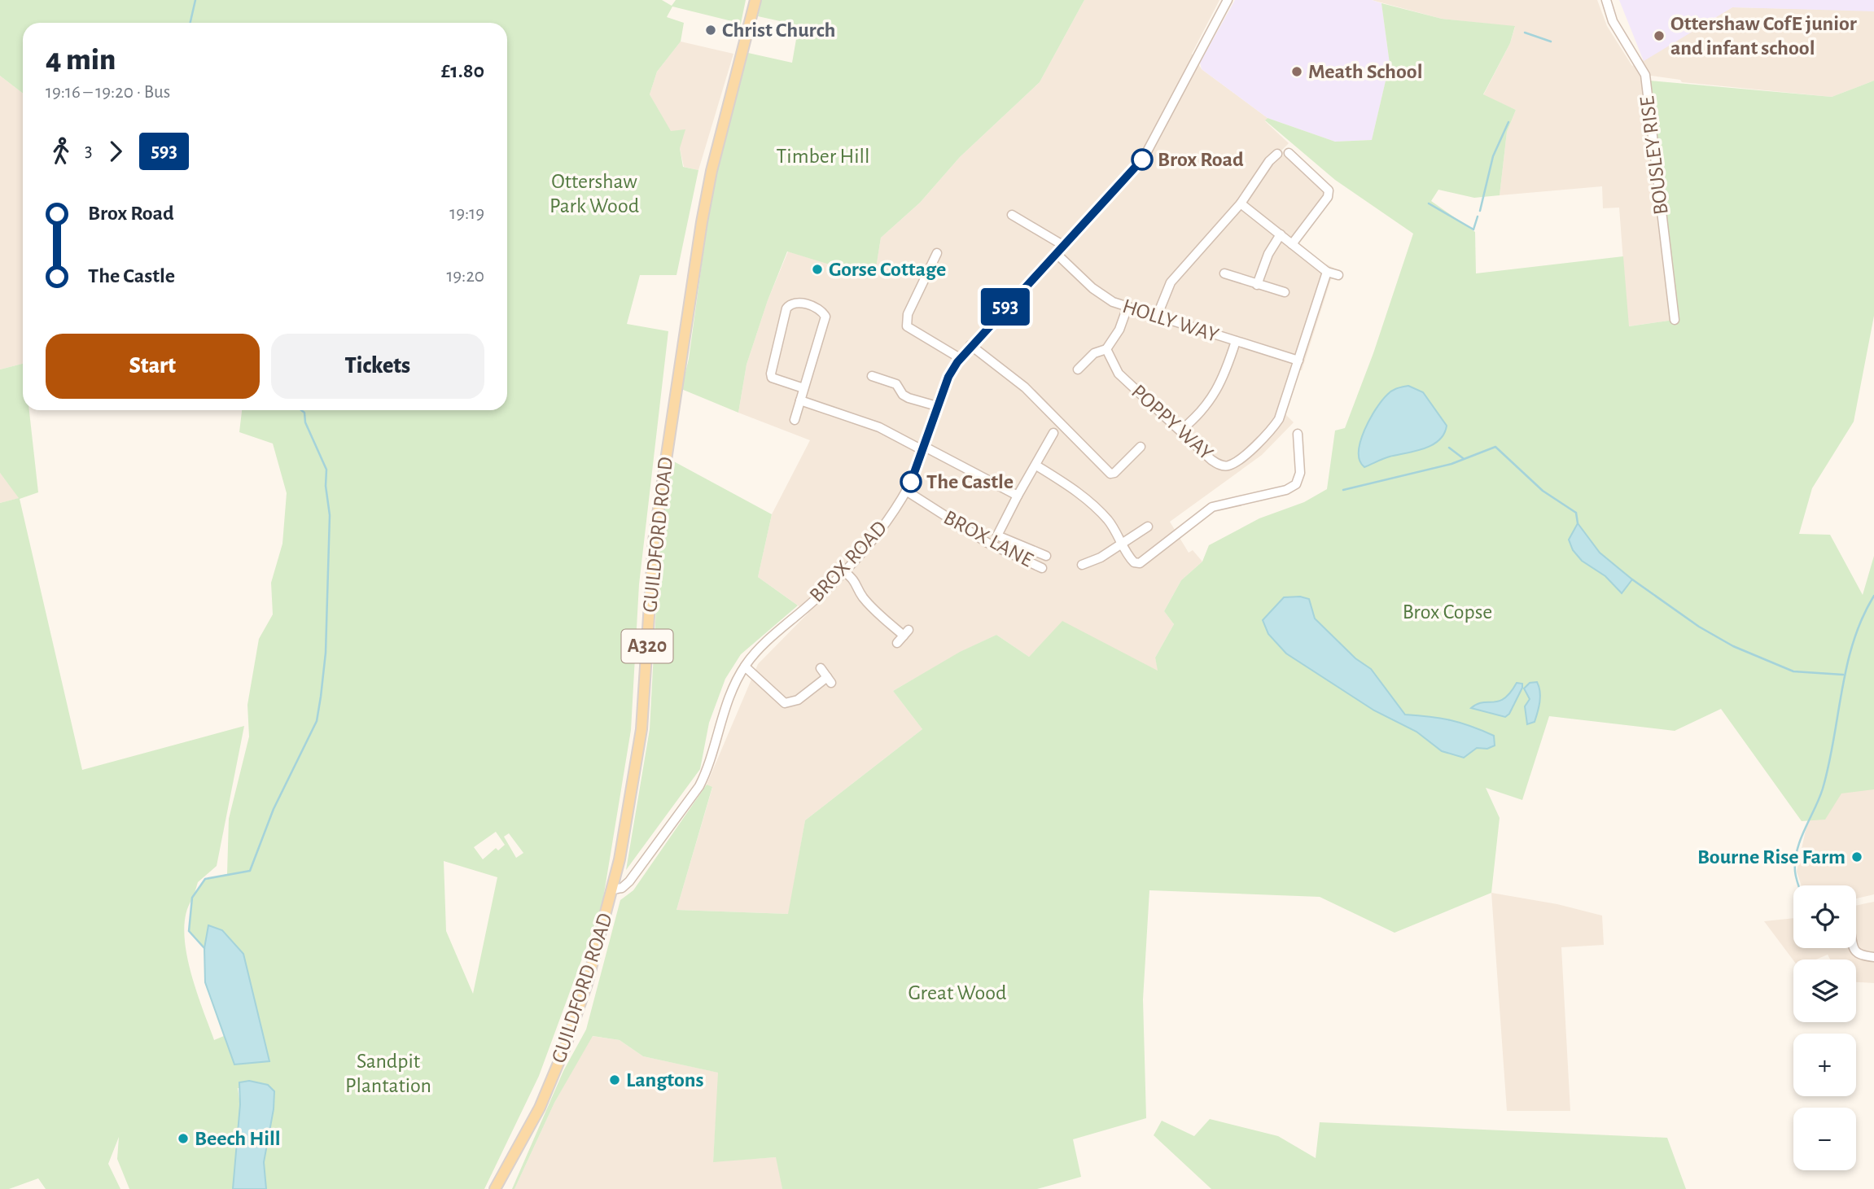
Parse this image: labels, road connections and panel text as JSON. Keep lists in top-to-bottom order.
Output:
{
  "streets": {
    "main road": ["GUILDFORD ROAD", "A320"],
    "street": [
      "BOUSLEY RISE",
      "HOLLY WAY",
      "POPPY WAY",
      "BROX LANE",
      "BROX ROAD"
    ]
  },
  "crossings": [
    ["HOLLY WAY", "POPPY WAY"],
    ["HOLLY WAY", "BROX ROAD"],
    ["GUILDFORD ROAD", "BROX ROAD"],
    ["BROX LANE", "BROX ROAD"]
  ],
  "parks": [
    "Timber Hill",
    "Ottershaw Park Wood",
    "Brox Copse",
    "Great Wood",
    "Sandpit Plantation"
  ],
  "places": [
    "Christ Church",
    "Ottershaw CofE junior and infant school",
    "Meath School",
    "Brox Road",
    "Gorse Cottage",
    "The Castle",
    "Bourne Rise Farm",
    "Langtons",
    "Beech Hill"
  ],
  "lines": ["bus line 593"],
  "page": {
    "on_map": "593",
    "heading": ["4 min", "19:16 – 19:20 · Bus", "£1.80"],
    "legs": ["3", "593"],
    "list": [
      {
        "name": "Brox Road",
        "value": "19:19"
      },
      {
        "name": "The Castle",
        "value": "19:20"
      }
    ],
    "buttons": ["Start", "Tickets"],
    "map_buttons": ["+", "−"]
  }
}
